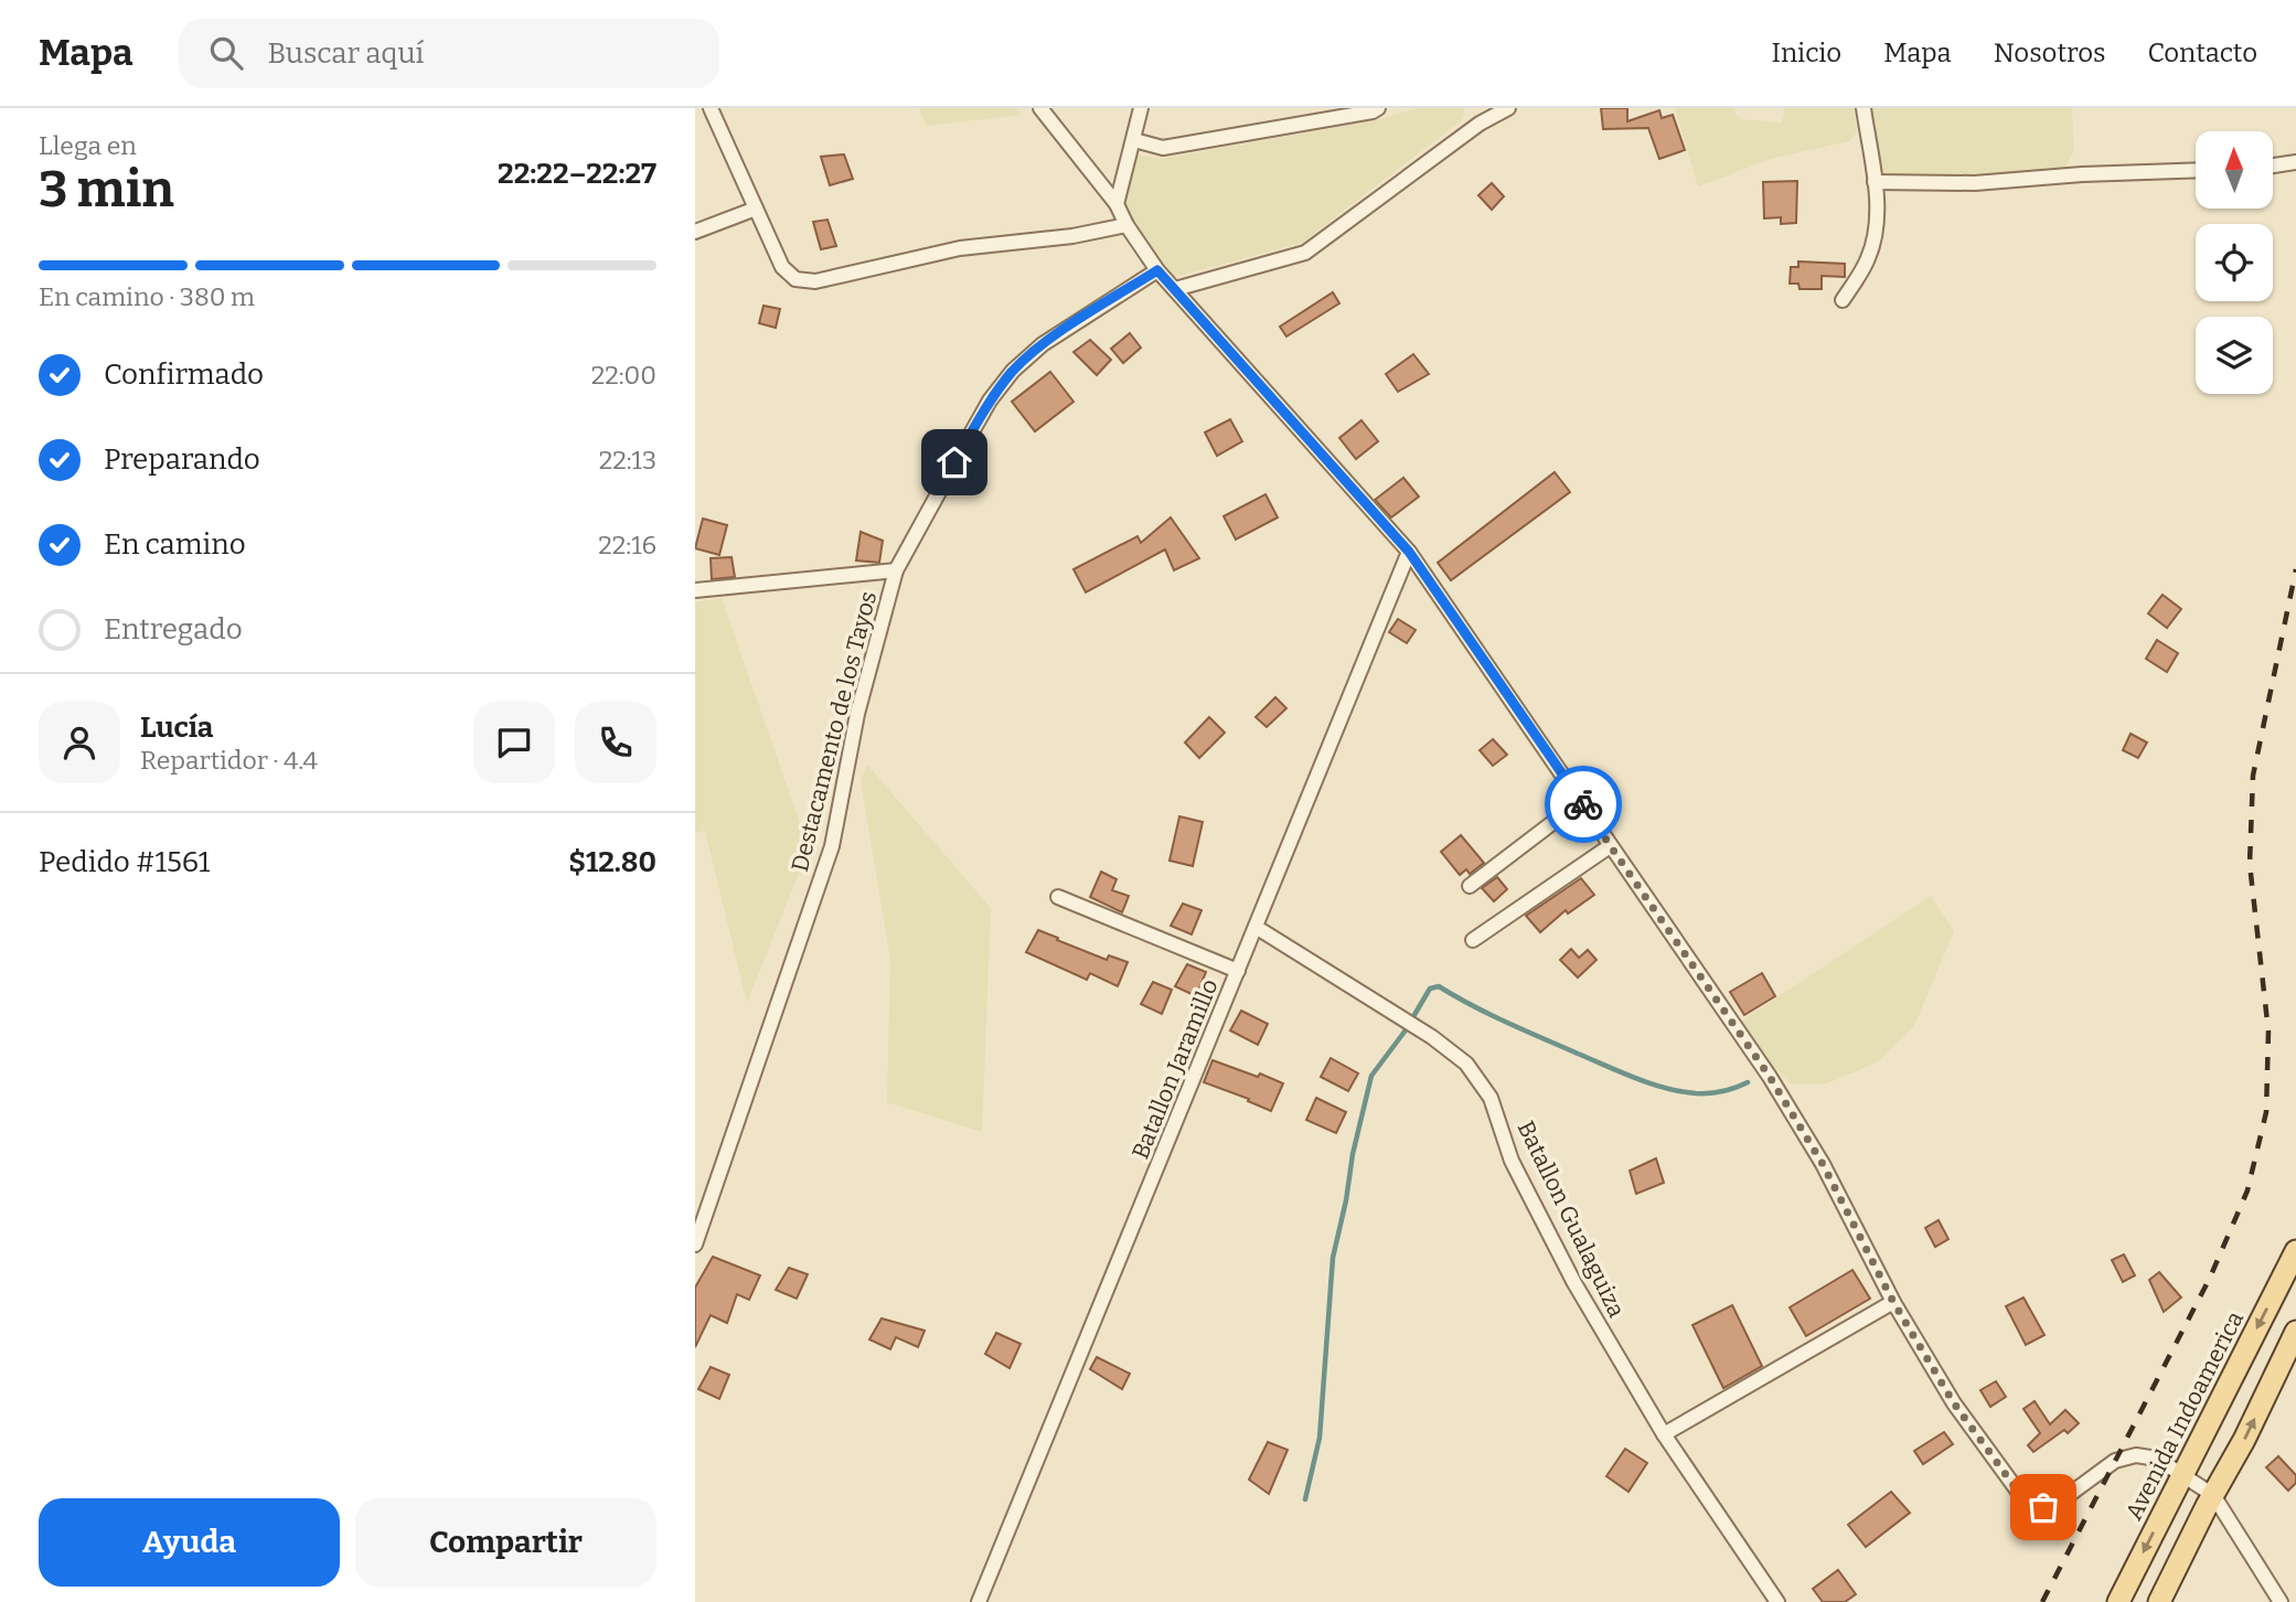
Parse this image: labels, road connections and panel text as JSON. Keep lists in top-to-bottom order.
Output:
{
  "streets": {
    "main road": ["Avenida Indoamerica"],
    "street": ["Destacamento de los Tayos", "Batallon Jaramillo", "Batallon Gualaguiza"]
  },
  "crossings": [
    ["Batallon Jaramillo", "Batallon Gualaguiza"]
  ],
  "north": "top",
  "page": {
    "header": "Mapa",
    "search": "Buscar aquí",
    "nav": [
      "Inicio",
      "Mapa",
      "Nosotros",
      "Contacto"
    ],
    "heading": ["3 min", "Llega en", "22:22–22:27"],
    "panel": [
      "Lucía",
      "Repartidor · 4.4",
      "Pedido #1561",
      "$12.80"
    ],
    "bar": "En camino · 380 m",
    "list": [
      ["Confirmado", "22:00"],
      ["Preparando", "22:13"],
      ["En camino", "22:16"],
      "Entregado"
    ],
    "buttons": ["Ayuda", "Compartir"]
  }
}
